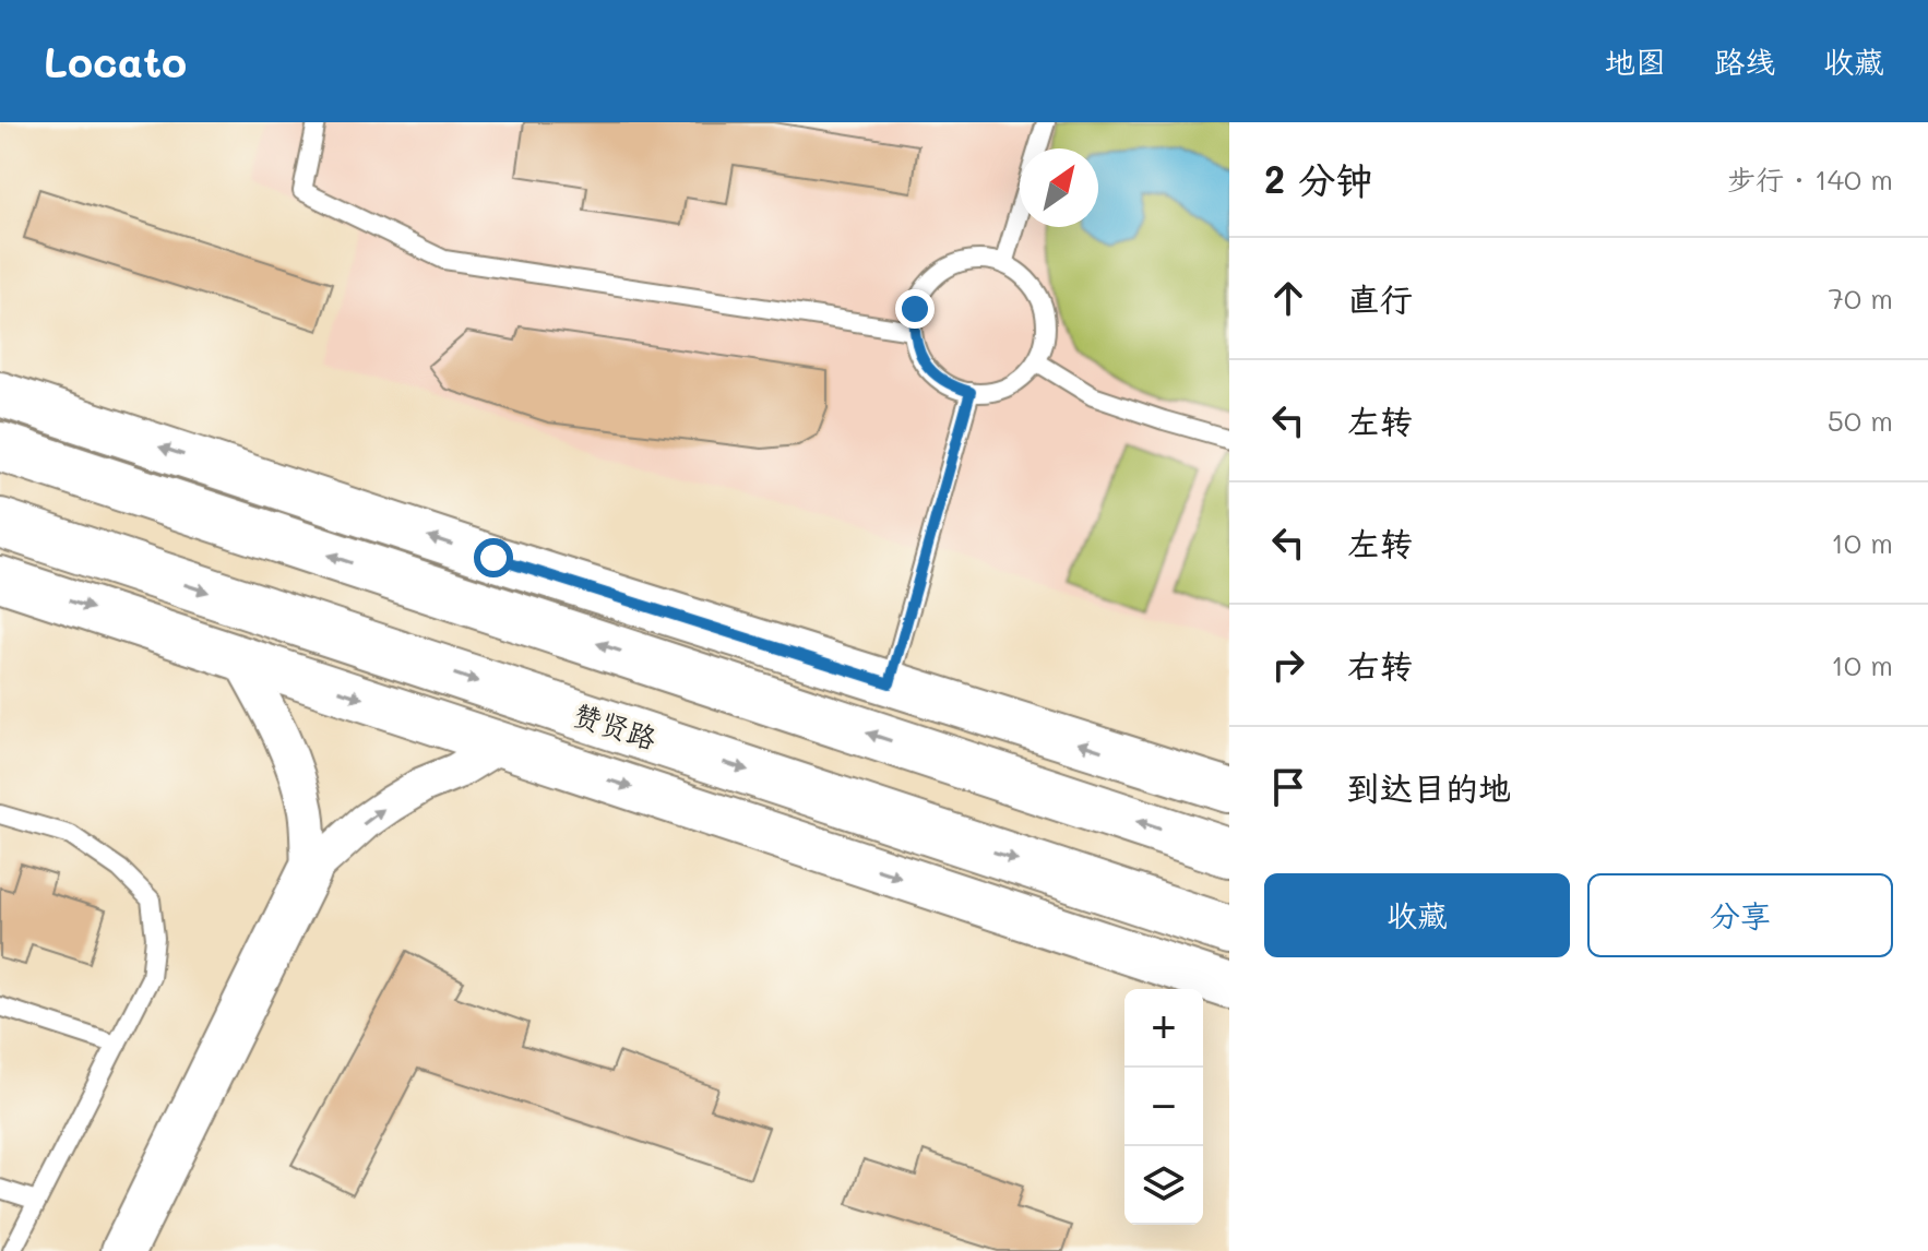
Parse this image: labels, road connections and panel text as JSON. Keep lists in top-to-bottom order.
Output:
{
  "streets": {
    "main road": ["赞贤路"]
  },
  "north": "top right",
  "page": {
    "header": "Locato",
    "nav": ["地图", "路线", "收藏"],
    "heading": ["2 分钟", "步行 · 140 m"],
    "list": [
      ["直行", "70 m"],
      ["左转", "50 m"],
      ["左转", "10 m"],
      ["右转", "10 m"],
      "到达目的地"
    ],
    "buttons": ["收藏", "分享"],
    "map_buttons": ["+", "−"]
  }
}
